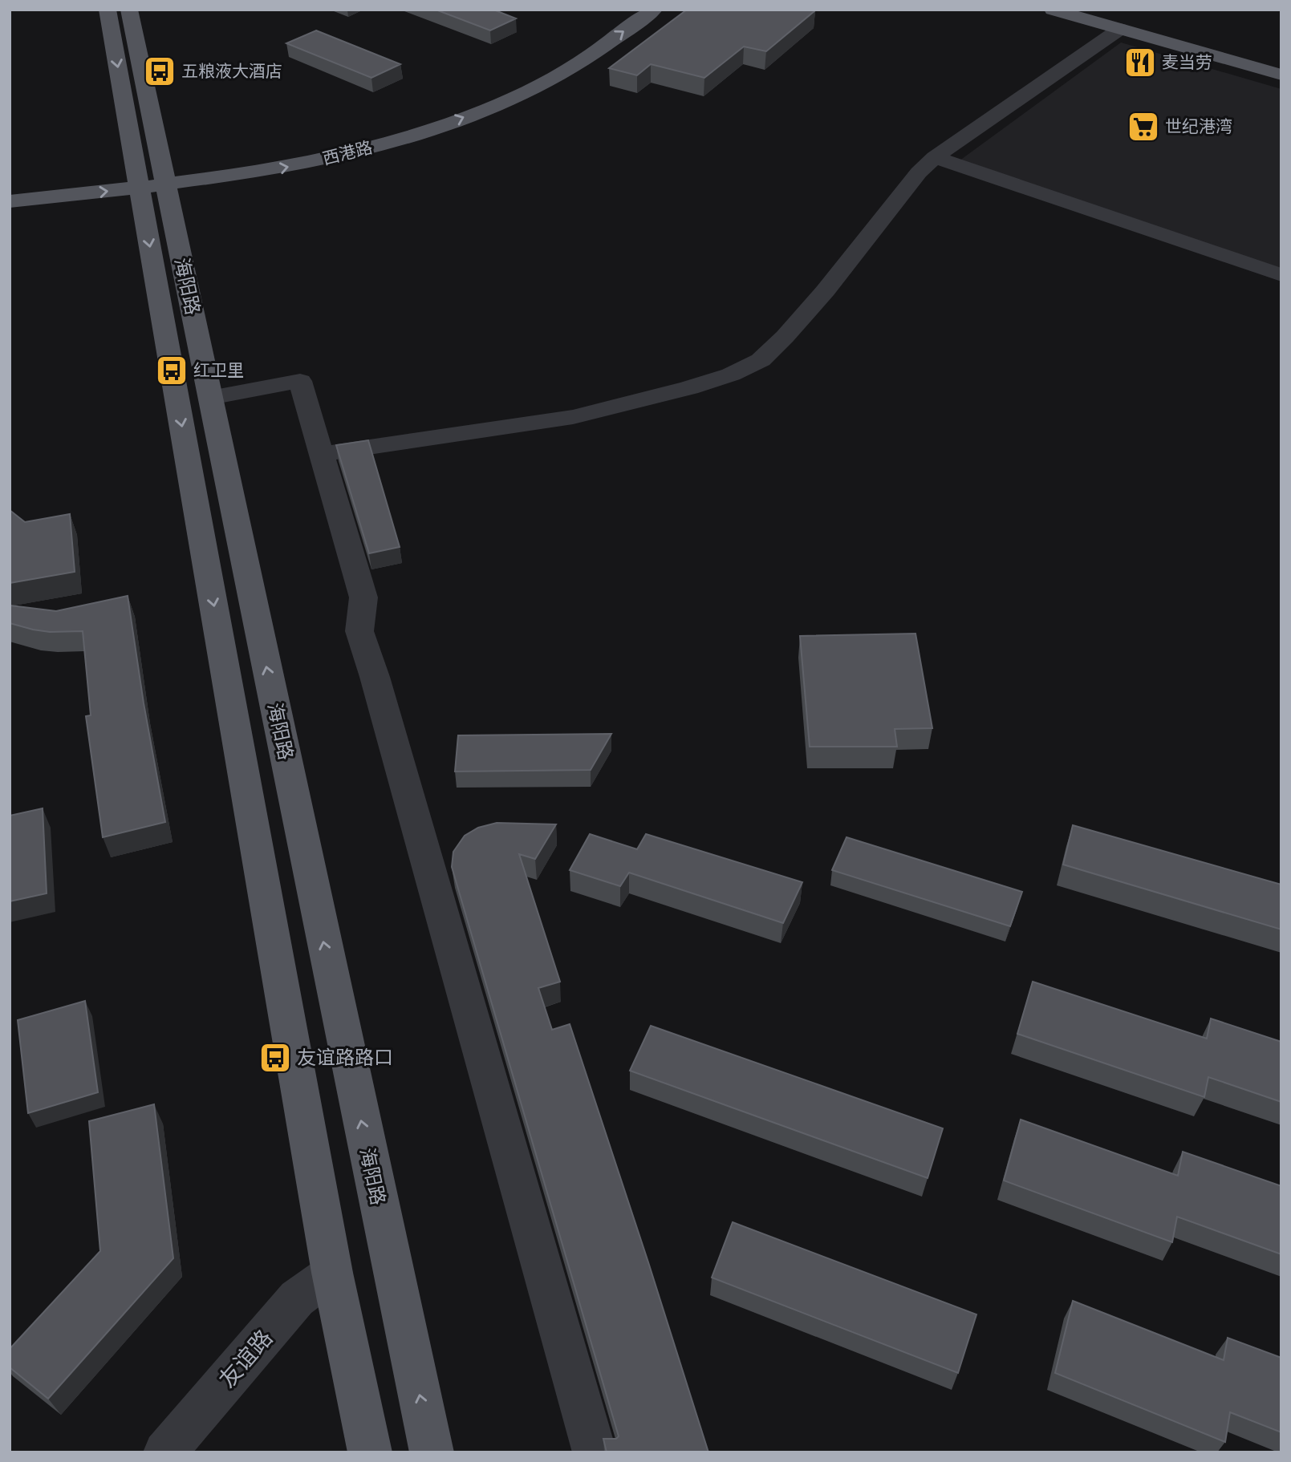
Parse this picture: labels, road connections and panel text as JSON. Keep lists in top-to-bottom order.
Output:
{
  "streets": {
    "main road": ["西港路", "海阳路"],
    "street": ["友谊路"]
  },
  "crossings": [
    ["西港路", "海阳路"],
    ["海阳路", "友谊路"]
  ],
  "places": {
    "restaurant": ["麦当劳"],
    "bus stop": ["五粮液大酒店", "红卫里", "友谊路路口"],
    "supermarket": ["世纪港湾"]
  }
}
